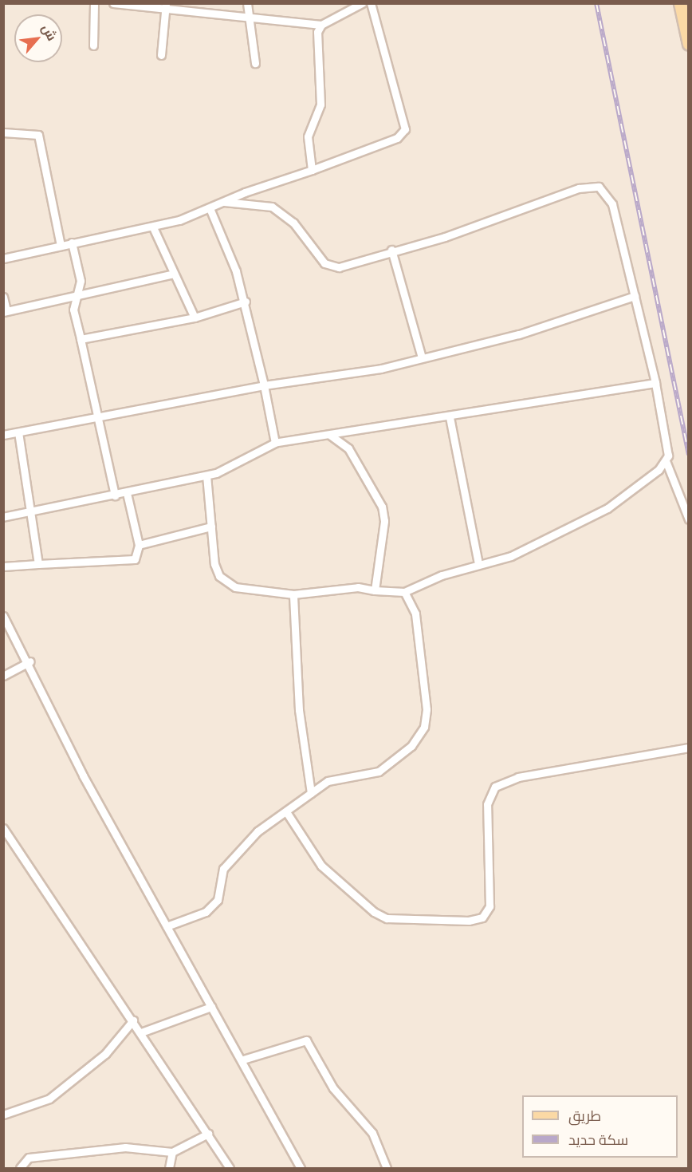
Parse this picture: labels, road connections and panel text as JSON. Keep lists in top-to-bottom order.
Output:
{
  "legend": ["طريق", "سكة حديد"],
  "north": "top right"
}
